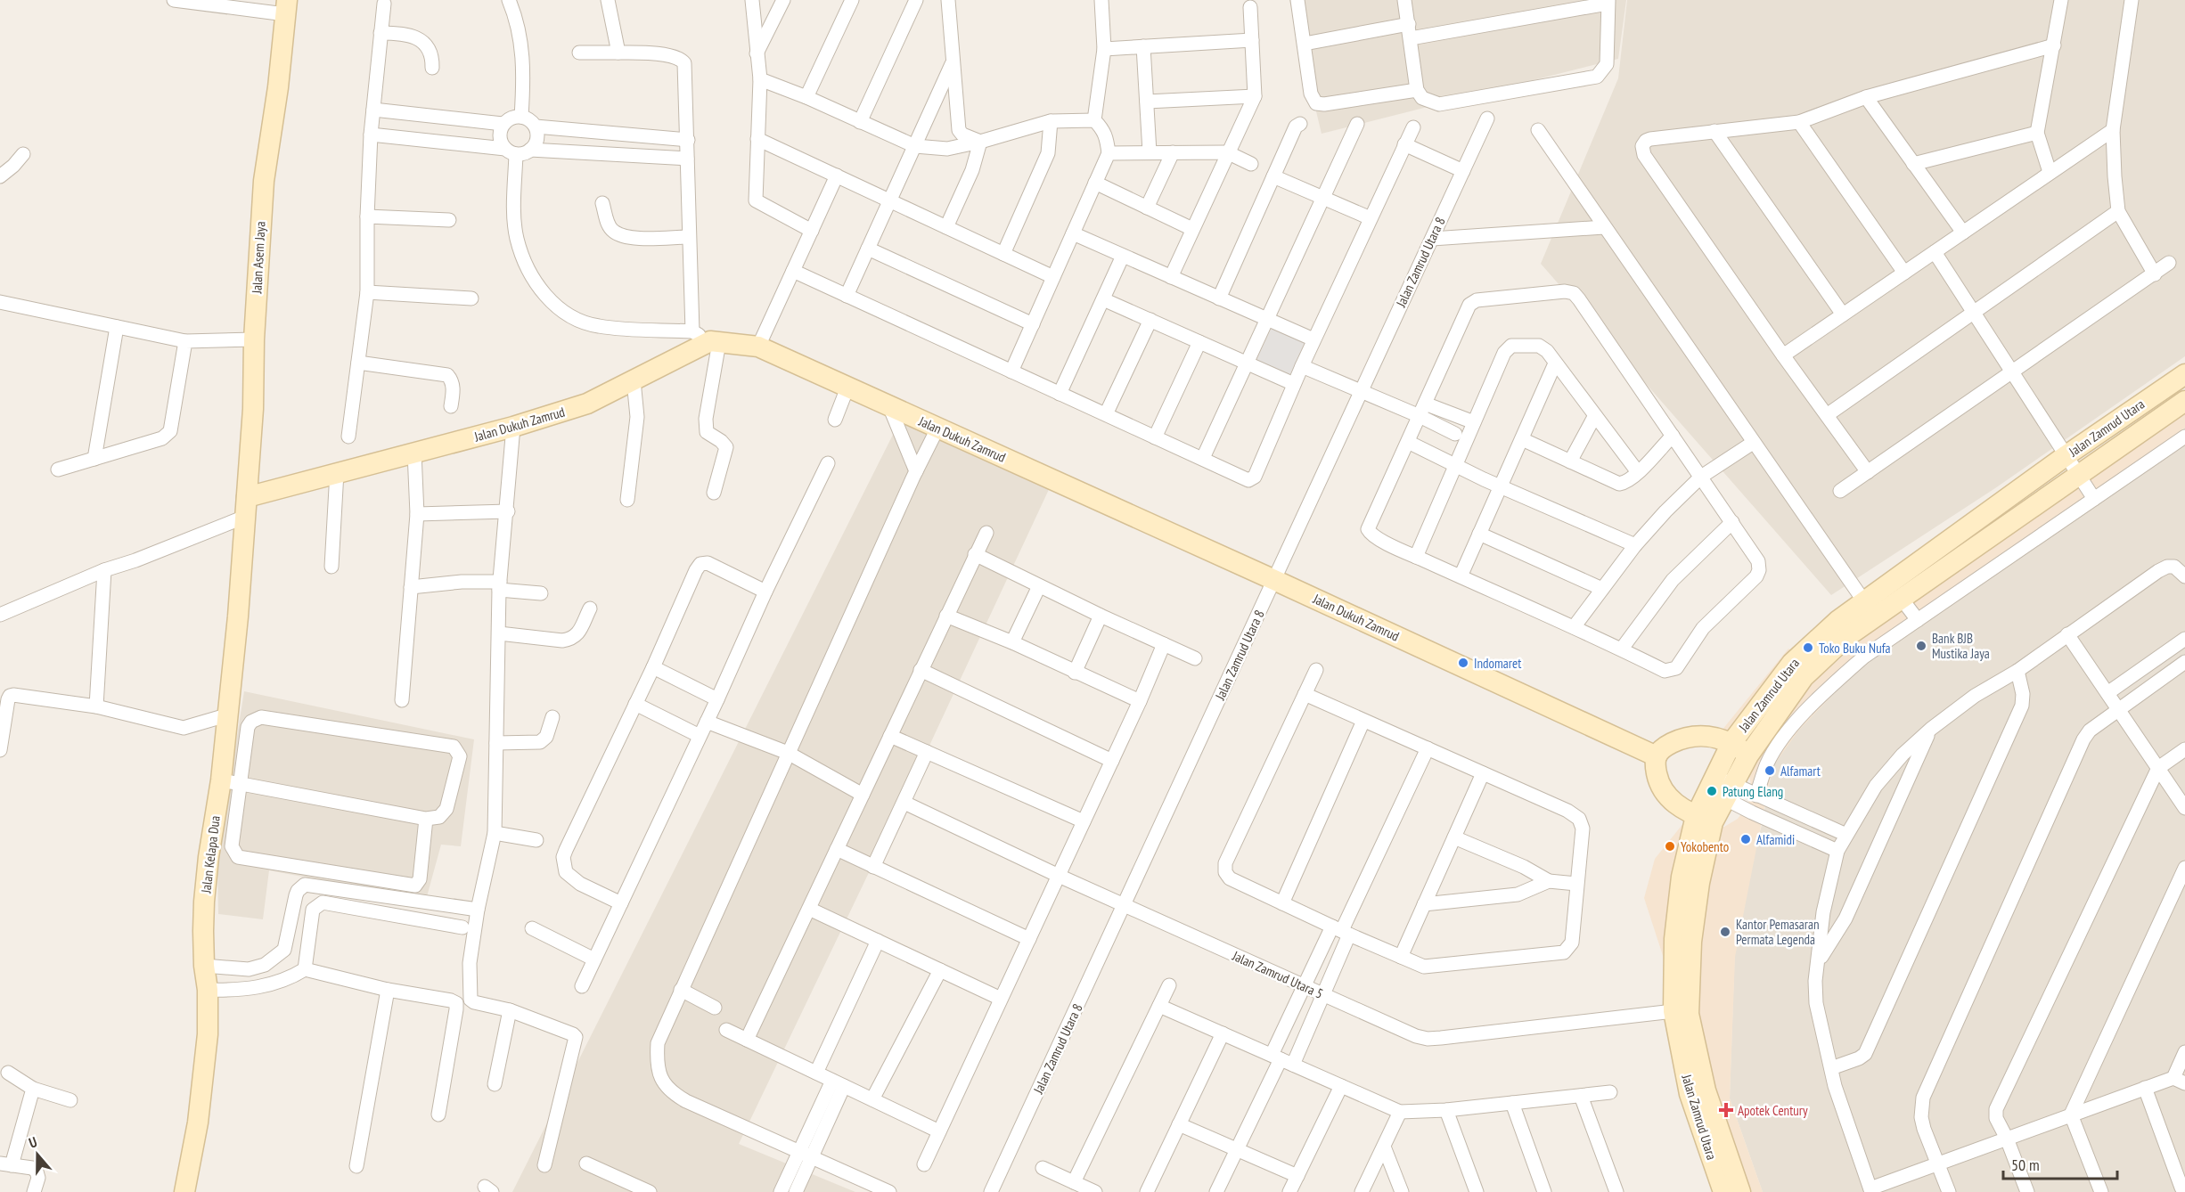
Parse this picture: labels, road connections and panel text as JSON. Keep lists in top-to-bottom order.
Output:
{
  "streets": {
    "street": [
      "Jalan Asem Jaya",
      "Jalan Zamrud Utara 8",
      "Jalan Dukuh Zamrud",
      "Jalan Zamrud Utara",
      "Jalan Kelapa Dua",
      "Jalan Zamrud Utara 5"
    ]
  },
  "crossings": [
    ["Jalan Asem Jaya", "Jalan Dukuh Zamrud"],
    ["Jalan Asem Jaya", "Jalan Kelapa Dua"],
    ["Jalan Zamrud Utara 8", "Jalan Dukuh Zamrud"],
    ["Jalan Zamrud Utara 8", "Jalan Zamrud Utara 5"],
    ["Jalan Dukuh Zamrud", "Jalan Kelapa Dua"],
    ["Jalan Zamrud Utara", "Jalan Zamrud Utara 5"]
  ],
  "places": {
    "other": [
      "Bank BJB Mustika Jaya",
      "Toko Buku Nufa",
      "Indomaret",
      "Alfamart",
      "Patung Elang",
      "Alfamidi",
      "Yokobento",
      "Kantor Pemasaran Permata Legenda"
    ],
    "health": ["Apotek Century"]
  },
  "scale_bar": "50 m",
  "north": "top"
}
